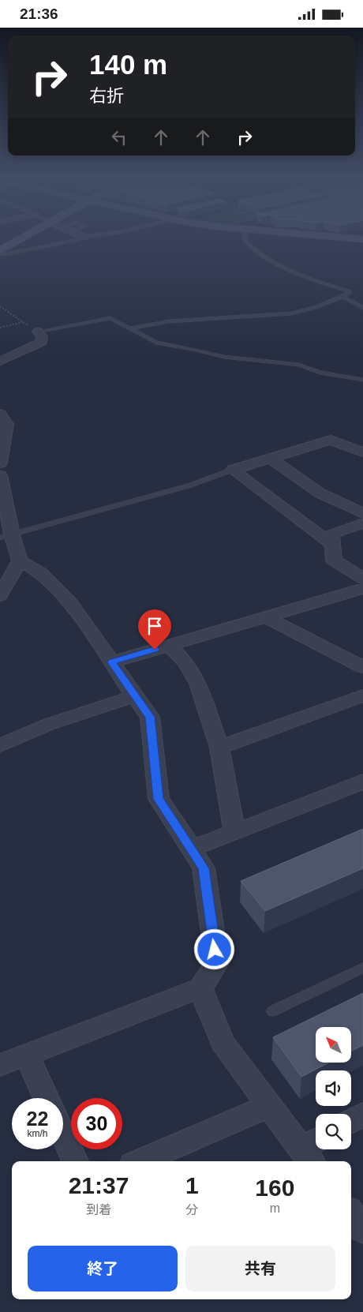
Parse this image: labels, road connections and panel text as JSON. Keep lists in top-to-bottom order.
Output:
{
  "north": "top left",
  "page": {
    "status": "21:36",
    "turn": ["140 m", "右折"],
    "speed": "22 km/h",
    "limit": "30",
    "eta": [
      "21:37",
      "到着",
      "1",
      "分",
      "160",
      "m"
    ],
    "buttons": ["終了", "共有"]
  }
}
